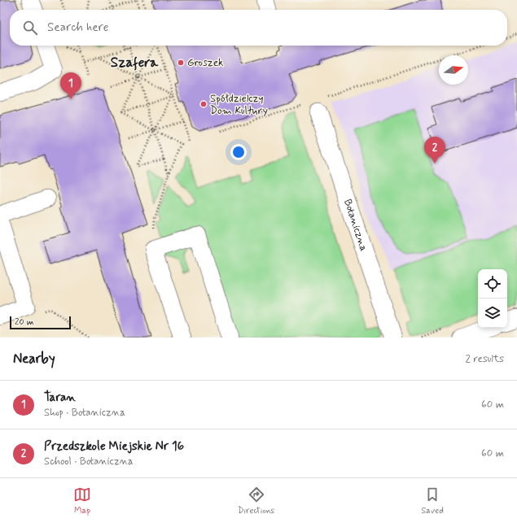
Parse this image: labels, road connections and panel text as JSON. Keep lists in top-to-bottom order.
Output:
{
  "streets": {
    "street": ["Botaniczna"]
  },
  "districts": ["Szafera"],
  "places": ["Groszek", "Spółdzielczy Dom Kultury"],
  "scale_bar": "20 m",
  "north": "right",
  "page": {
    "search": "Search here",
    "pins": ["1", "2"],
    "scale": "20 m",
    "heading": ["Nearby", "2 results"],
    "list": [
      {
        "mark": "1",
        "name": "Taran",
        "note": "Shop · Botaniczna",
        "value": "60 m"
      },
      {
        "mark": "2",
        "name": "Przedszkole Miejskie Nr 16",
        "note": "School · Botaniczna",
        "value": "60 m"
      }
    ],
    "nav": ["Map", "Directions", "Saved"]
  }
}
